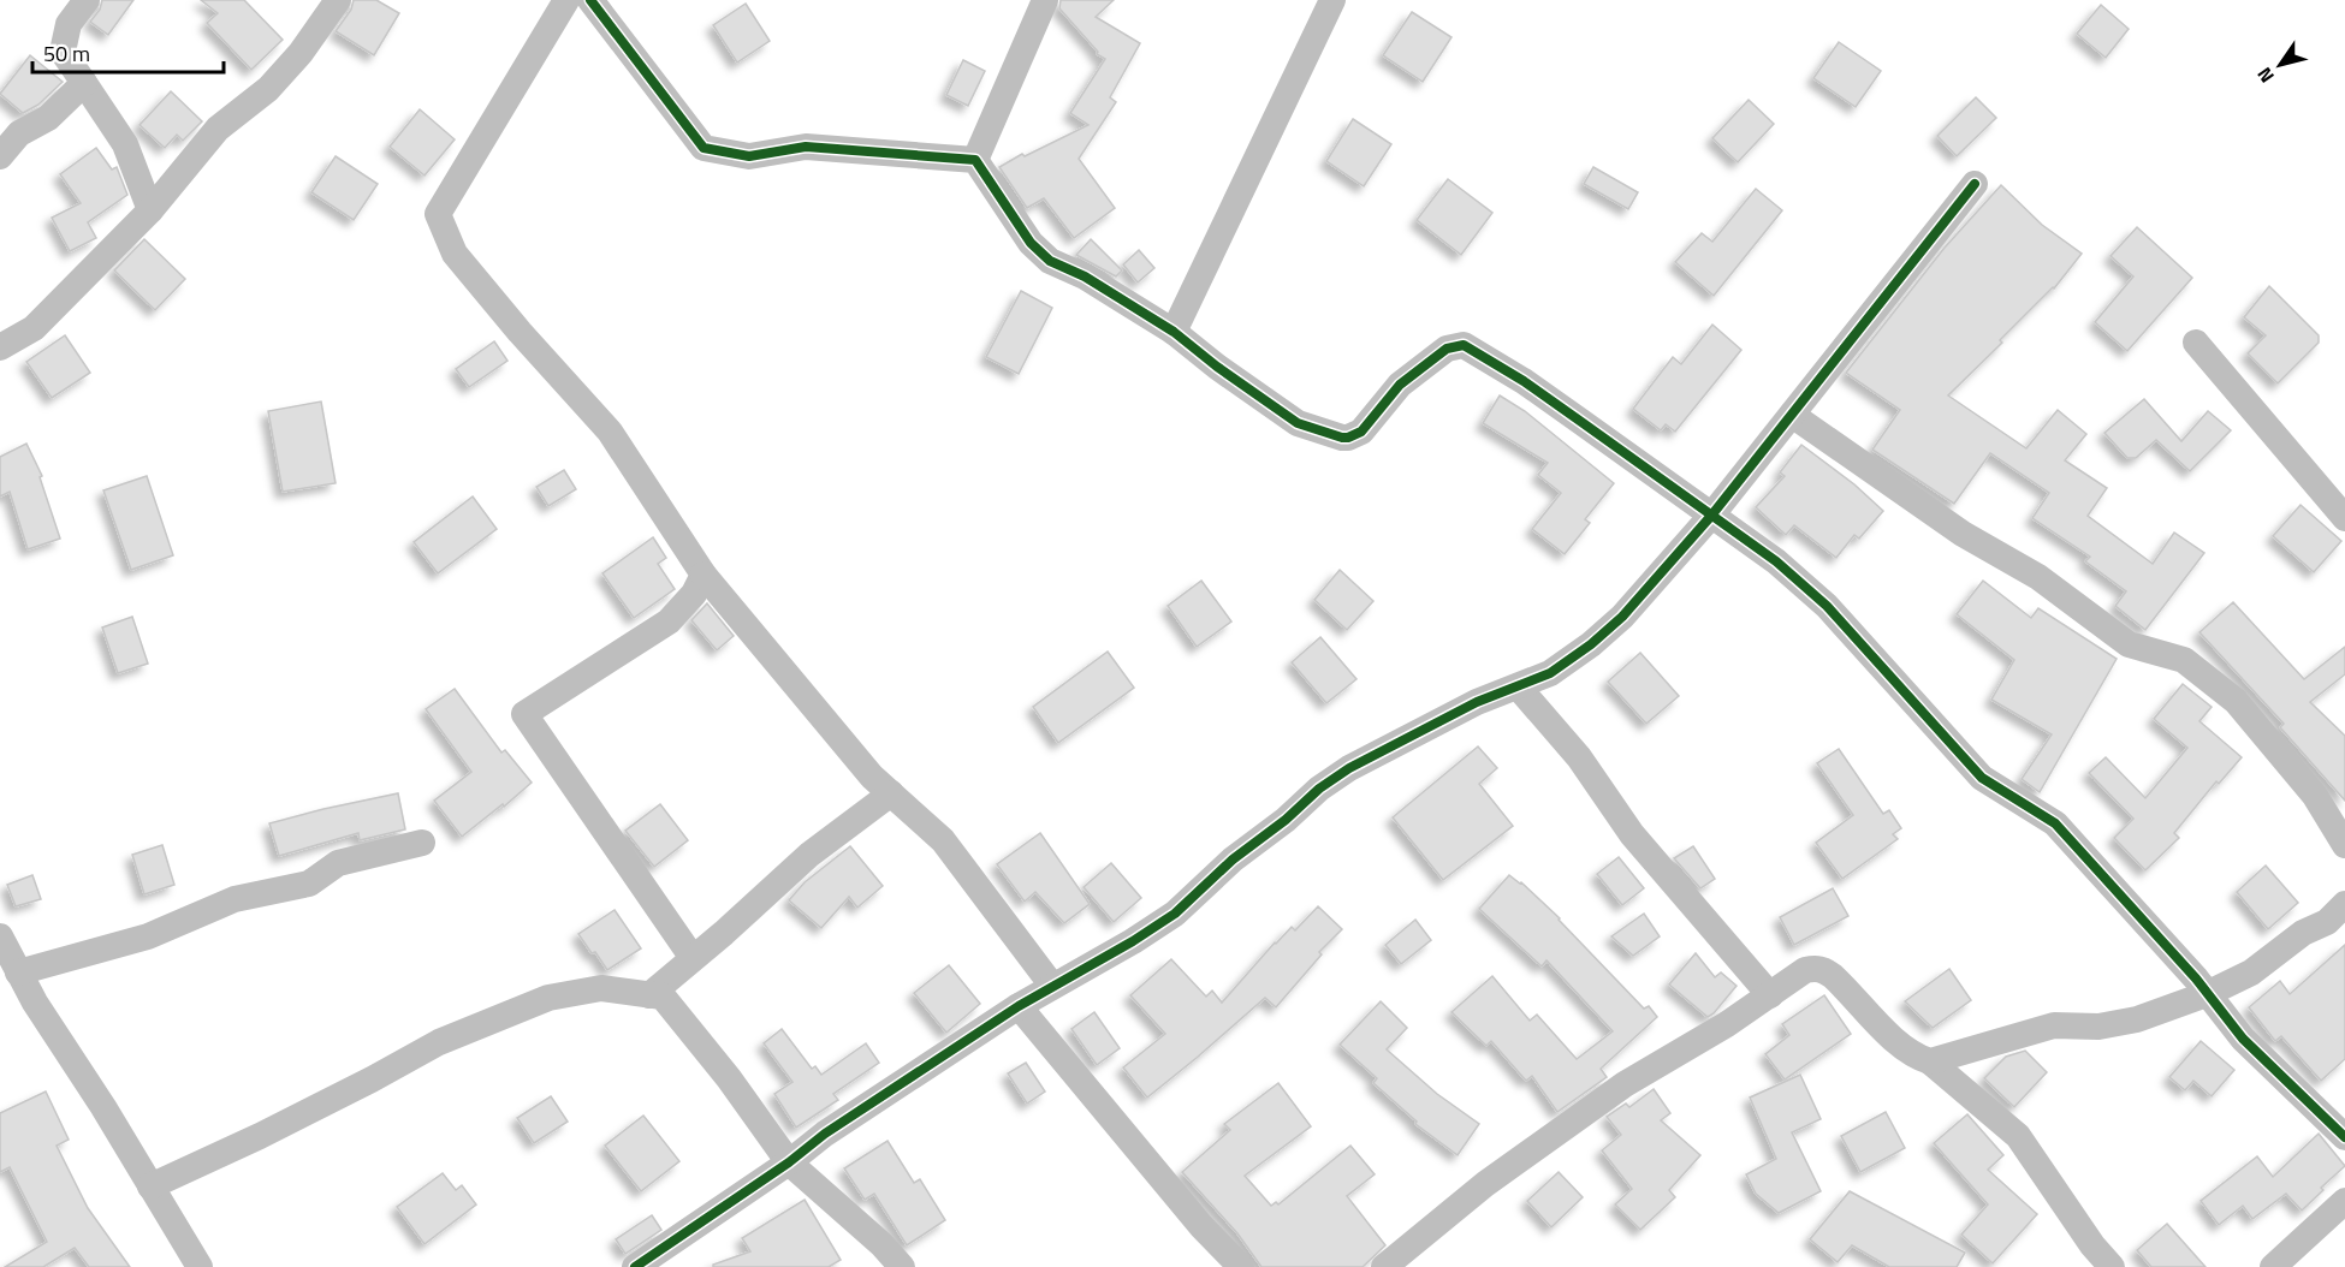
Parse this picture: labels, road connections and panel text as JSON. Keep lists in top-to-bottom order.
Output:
{
  "scale_bar": "50 m",
  "north": "bottom left"
}
